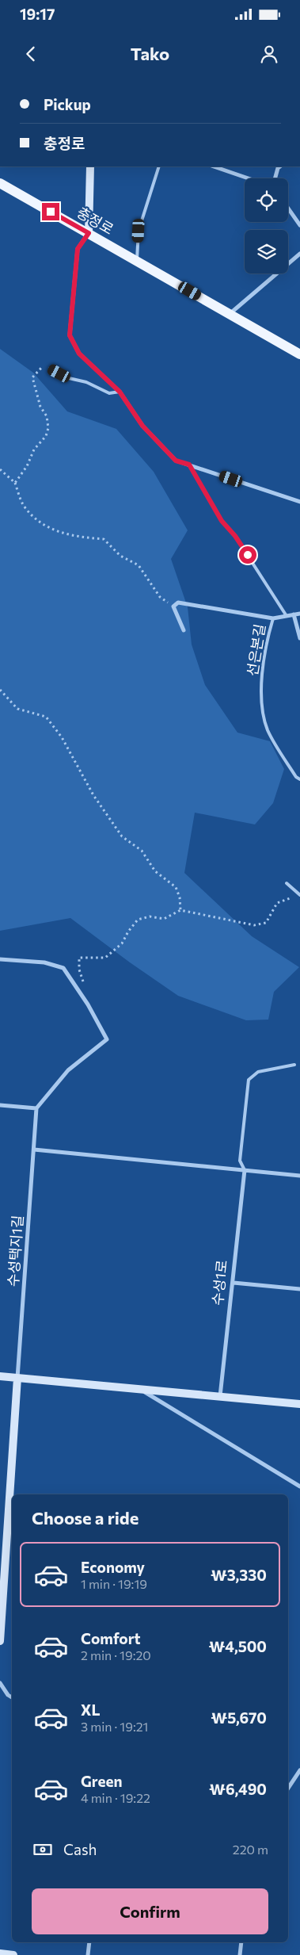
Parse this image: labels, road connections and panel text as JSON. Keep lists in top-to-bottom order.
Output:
{
  "streets": {
    "main road": ["충정로"],
    "street": ["선은본길", "수성택지1길", "수성1로"]
  },
  "page": {
    "status": "19:17",
    "header": "Tako",
    "banner": ["Pickup", "충정로"],
    "heading": "Choose a ride",
    "list": [
      {
        "name": "Economy",
        "note": "1 min · 19:19",
        "value": "₩3,330"
      },
      {
        "name": "Comfort",
        "note": "2 min · 19:20",
        "value": "₩4,500"
      },
      {
        "name": "XL",
        "note": "3 min · 19:21",
        "value": "₩5,670"
      },
      {
        "name": "Green",
        "note": "4 min · 19:22",
        "value": "₩6,490"
      }
    ],
    "pay": ["Cash", "220 m"],
    "buttons": "Confirm"
  }
}
